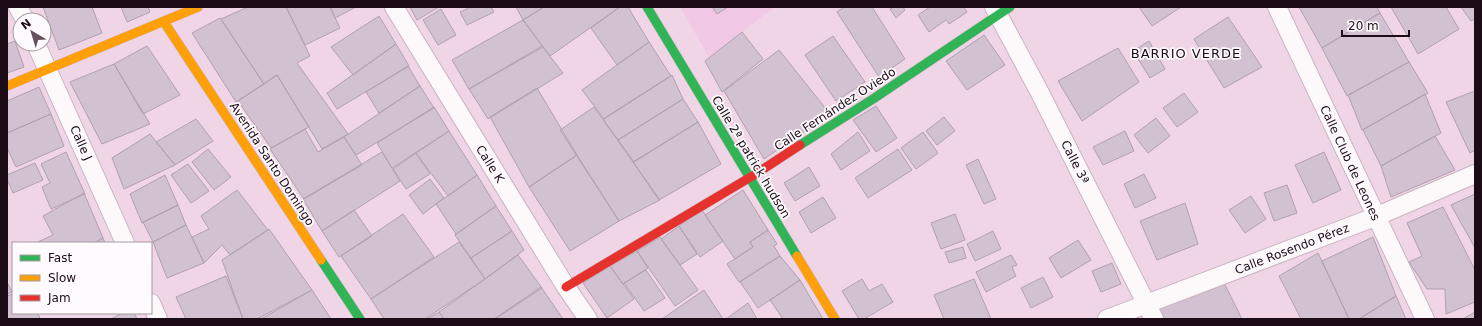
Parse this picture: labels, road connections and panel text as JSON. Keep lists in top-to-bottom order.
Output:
{
  "streets": {
    "main road": ["Calle Fernández Oviedo", "Calle 2ª patrick hudson", "Avenida Santo Domingo"],
    "street": [
      "Calle J",
      "Calle 3ª",
      "Calle Club de Leones",
      "Calle K",
      "Calle Rosendo Pérez"
    ]
  },
  "crossings": [
    ["Calle Fernández Oviedo", "Calle 2ª patrick hudson"],
    ["Calle Fernández Oviedo", "Calle 3ª"],
    ["Calle Fernández Oviedo", "Calle K"],
    ["Calle 3ª", "Calle Rosendo Pérez"],
    ["Calle Club de Leones", "Calle Rosendo Pérez"]
  ],
  "districts": ["BARRIO VERDE"],
  "legend": ["Fast", "Slow", "Jam"],
  "scale_bar": "20 m",
  "north": "top left"
}
